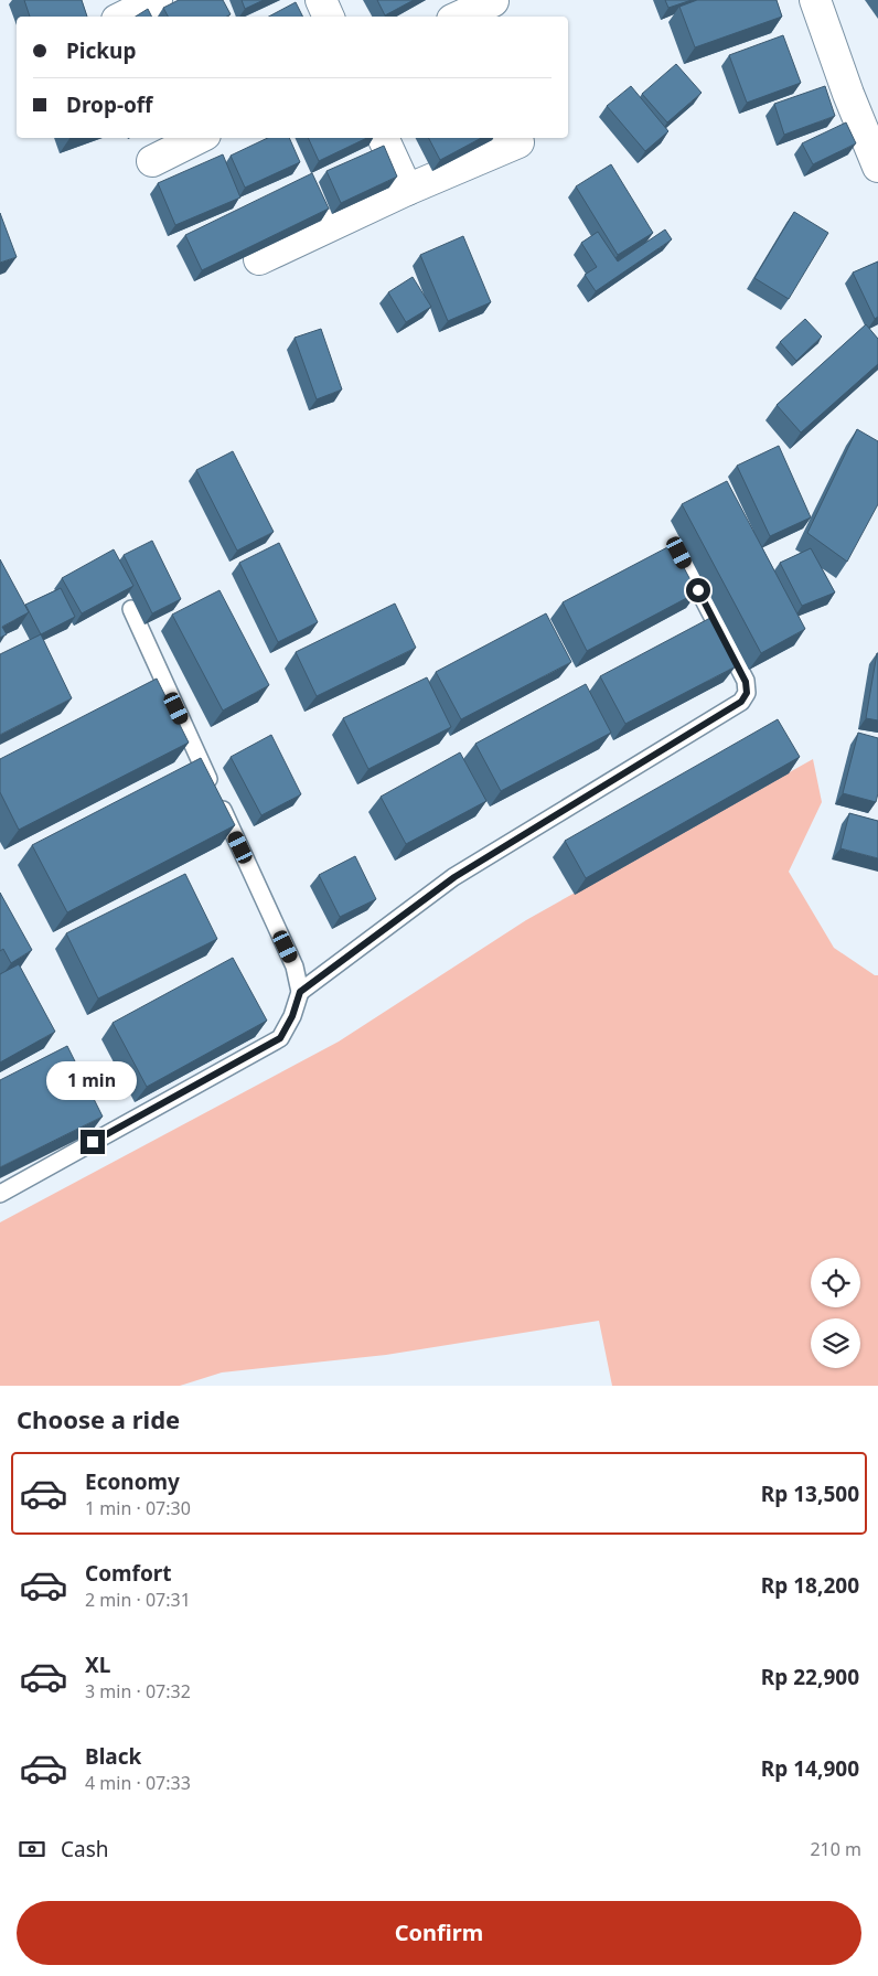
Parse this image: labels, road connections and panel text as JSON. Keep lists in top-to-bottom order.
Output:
{
  "page": {
    "banner": ["Pickup", "Drop-off"],
    "bubble": "1 min",
    "heading": "Choose a ride",
    "list": [
      {
        "name": "Economy",
        "note": "1 min · 07:30",
        "value": "Rp 13,500"
      },
      {
        "name": "Comfort",
        "note": "2 min · 07:31",
        "value": "Rp 18,200"
      },
      {
        "name": "XL",
        "note": "3 min · 07:32",
        "value": "Rp 22,900"
      },
      {
        "name": "Black",
        "note": "4 min · 07:33",
        "value": "Rp 14,900"
      }
    ],
    "pay": ["Cash", "210 m"],
    "buttons": "Confirm"
  }
}
